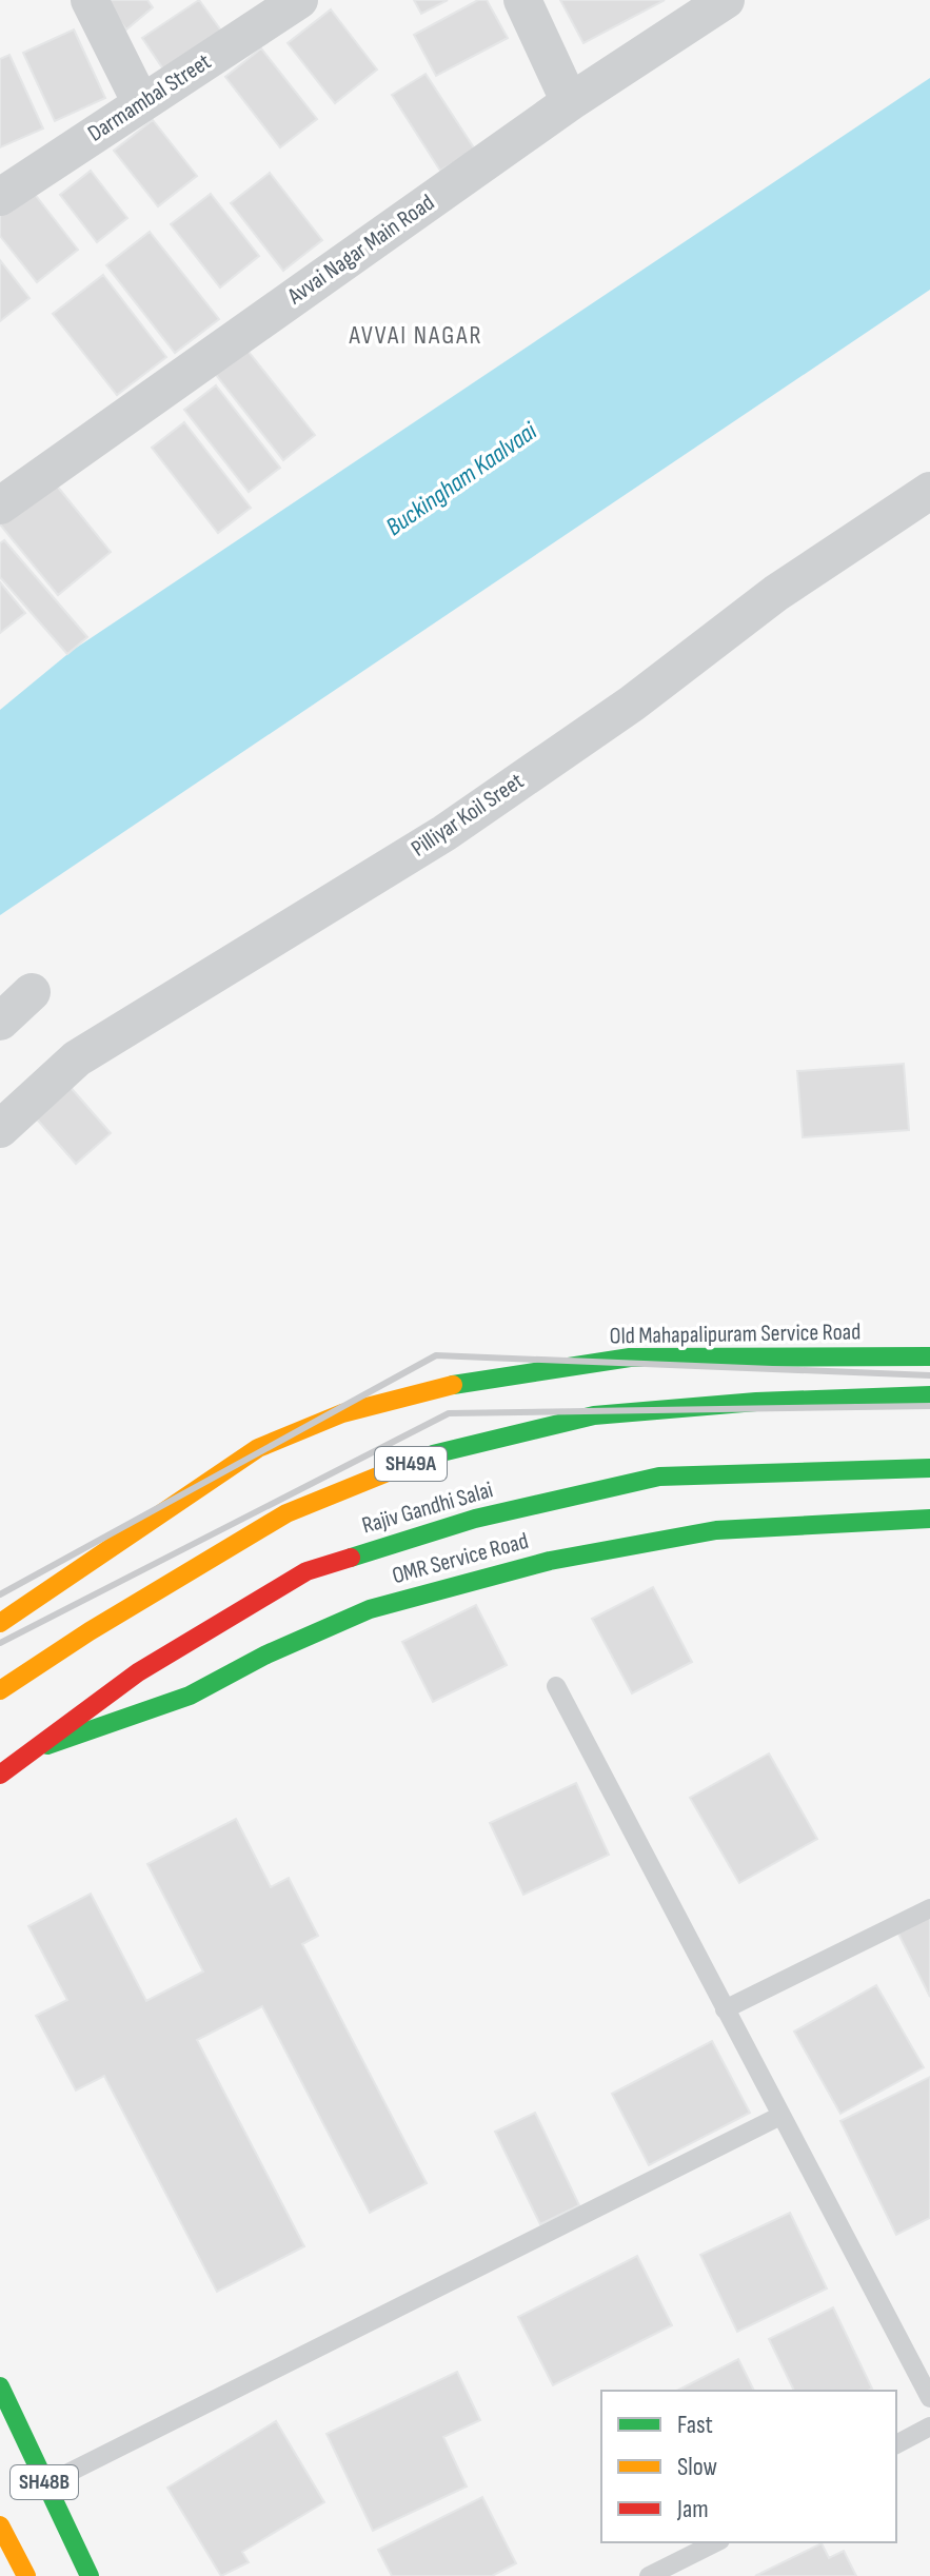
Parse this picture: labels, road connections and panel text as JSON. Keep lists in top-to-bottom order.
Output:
{
  "streets": {
    "main road": [
      "Old Mahapalipuram Service Road",
      "SH49A",
      "Rajiv Gandhi Salai",
      "OMR Service Road",
      "SH48B"
    ],
    "street": ["Darmambal Street", "Avvai Nagar Main Road", "Pilliyar Koil Sreet"]
  },
  "crossings": [
    ["Rajiv Gandhi Salai", "OMR Service Road"]
  ],
  "districts": ["AVVAI NAGAR"],
  "water": ["Buckingham Kaalvaai"],
  "legend": ["Fast", "Slow", "Jam"]
}
